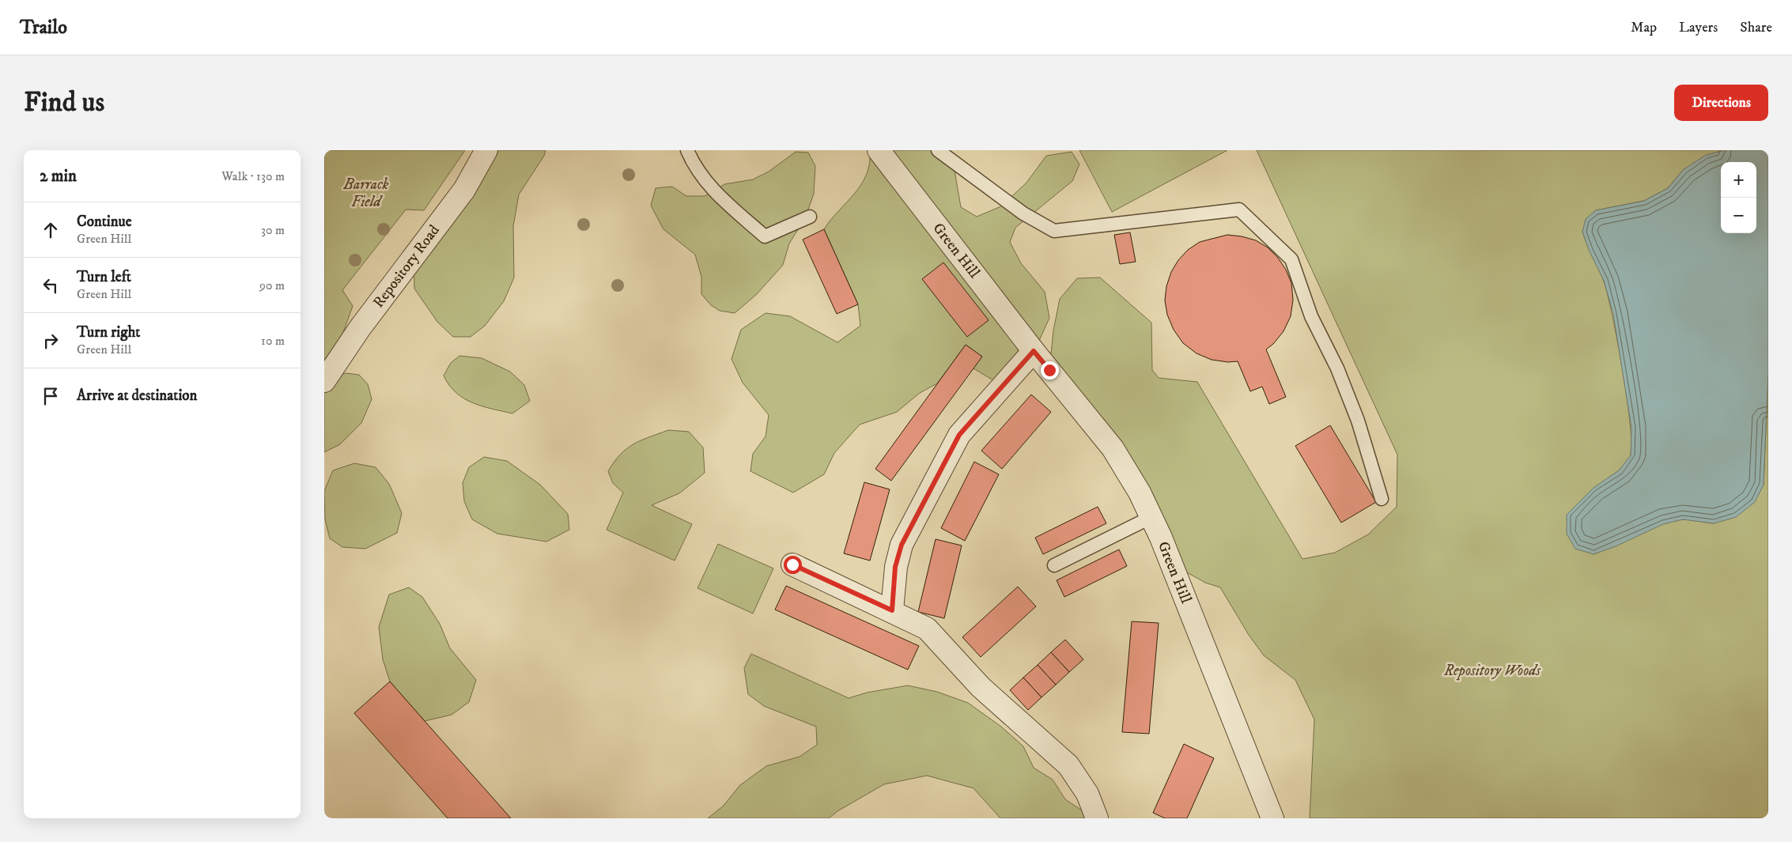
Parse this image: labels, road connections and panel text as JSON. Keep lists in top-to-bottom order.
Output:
{
  "streets": {
    "street": ["Green Hill", "Repository Road"]
  },
  "parks": ["Barrack Field", "Repository Woods"],
  "page": {
    "header": "Trailo",
    "nav": ["Map", "Layers", "Share"],
    "buttons": "Directions",
    "title": "Find us",
    "heading": ["2 min", "Walk · 130 m"],
    "map_buttons": ["+", "−"],
    "list": [
      ["Continue", "Green Hill", "30 m"],
      ["Turn left", "Green Hill", "90 m"],
      ["Turn right", "Green Hill", "10 m"],
      "Arrive at destination"
    ]
  }
}
